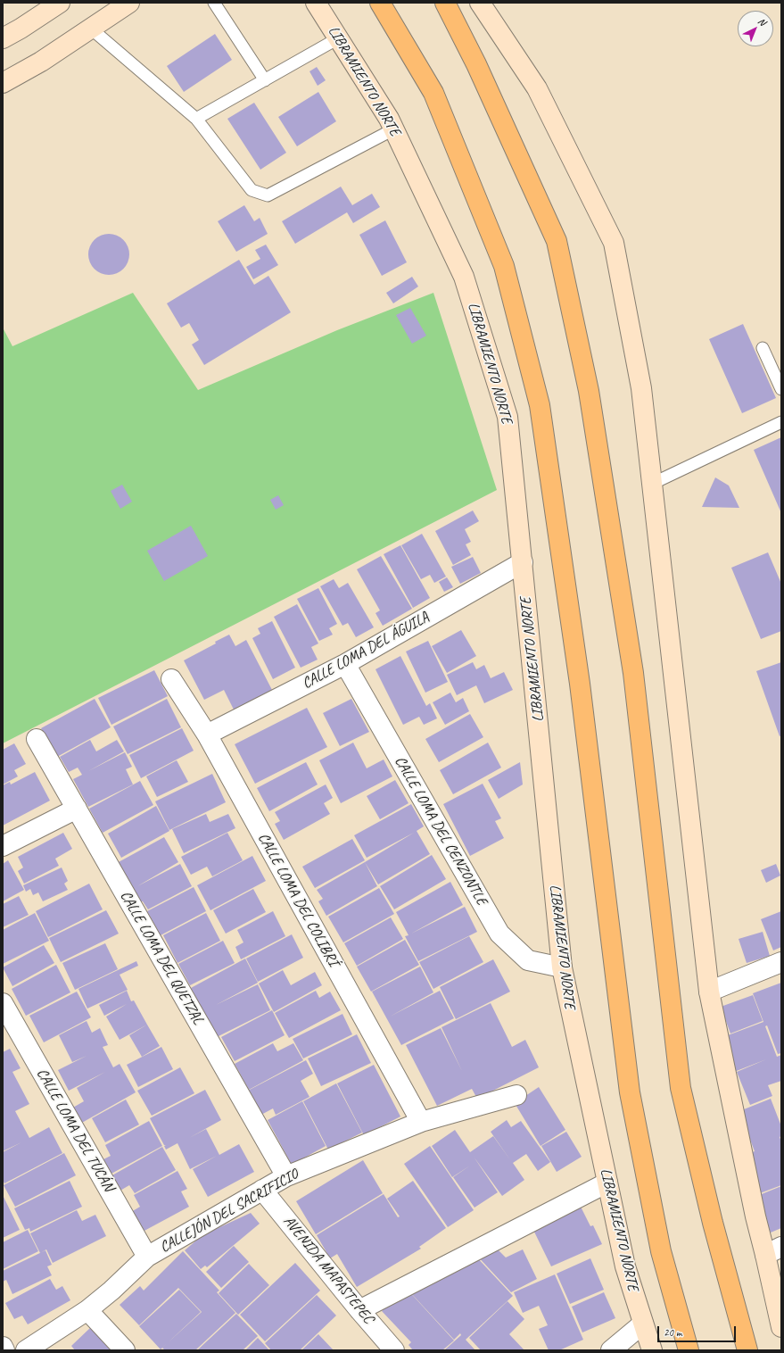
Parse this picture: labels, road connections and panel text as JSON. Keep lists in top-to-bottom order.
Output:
{
  "streets": {
    "street": [
      "LIBRAMIENTO NORTE",
      "CALLE LOMA DEL ÁGUILA",
      "CALLE LOMA DEL CENZONTLE",
      "CALLE LOMA DEL COLIBRÍ",
      "CALLE LOMA DEL QUETZAL",
      "CALLE LOMA DEL TUCÁN",
      "CALLEJÓN DEL SACRIFICIO",
      "AVENIDA MAPASTEPEC"
    ]
  },
  "crossings": [
    ["LIBRAMIENTO NORTE", "CALLE LOMA DEL ÁGUILA"],
    ["LIBRAMIENTO NORTE", "CALLE LOMA DEL CENZONTLE"],
    ["CALLE LOMA DEL ÁGUILA", "CALLE LOMA DEL CENZONTLE"],
    ["CALLE LOMA DEL ÁGUILA", "CALLE LOMA DEL COLIBRÍ"],
    ["CALLE LOMA DEL COLIBRÍ", "CALLEJÓN DEL SACRIFICIO"],
    ["CALLE LOMA DEL QUETZAL", "CALLEJÓN DEL SACRIFICIO"],
    ["CALLE LOMA DEL TUCÁN", "CALLEJÓN DEL SACRIFICIO"],
    ["CALLEJÓN DEL SACRIFICIO", "AVENIDA MAPASTEPEC"]
  ],
  "scale_bar": "20 m",
  "north": "top right"
}
